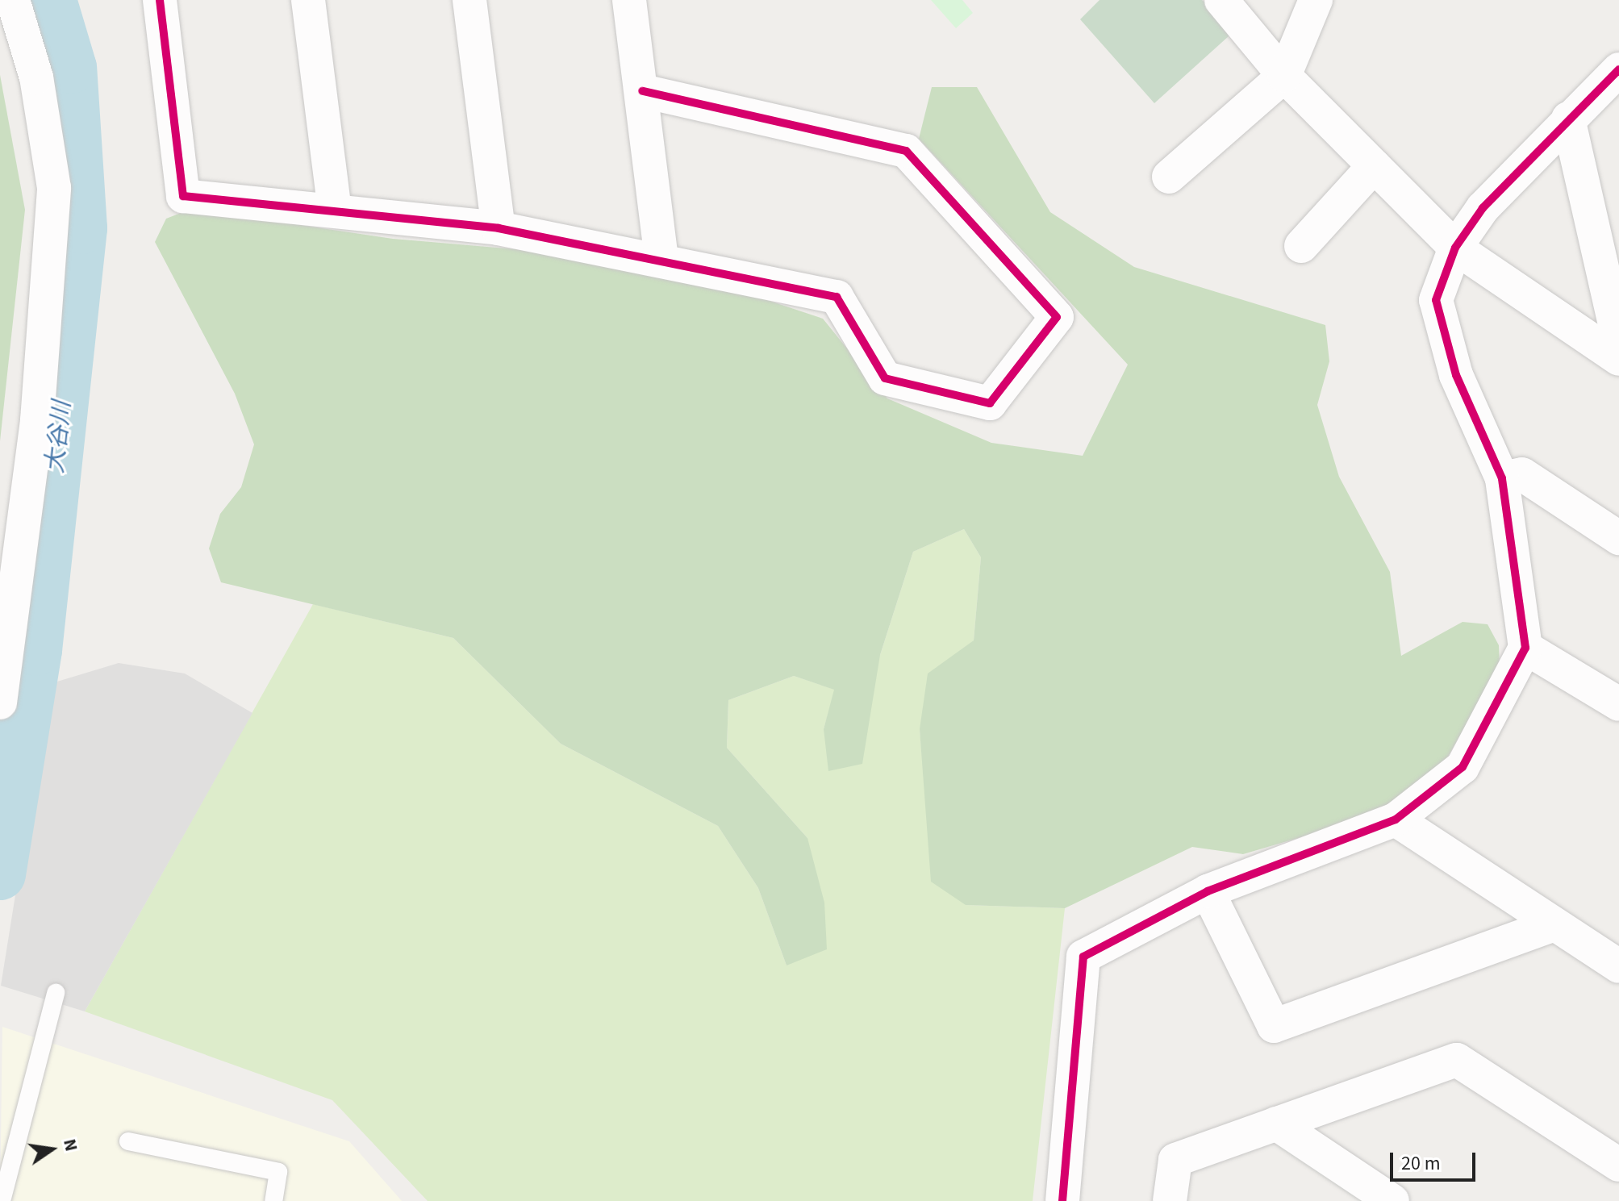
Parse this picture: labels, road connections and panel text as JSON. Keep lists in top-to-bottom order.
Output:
{
  "water": ["大谷川"],
  "scale_bar": "20 m",
  "north": "right"
}
